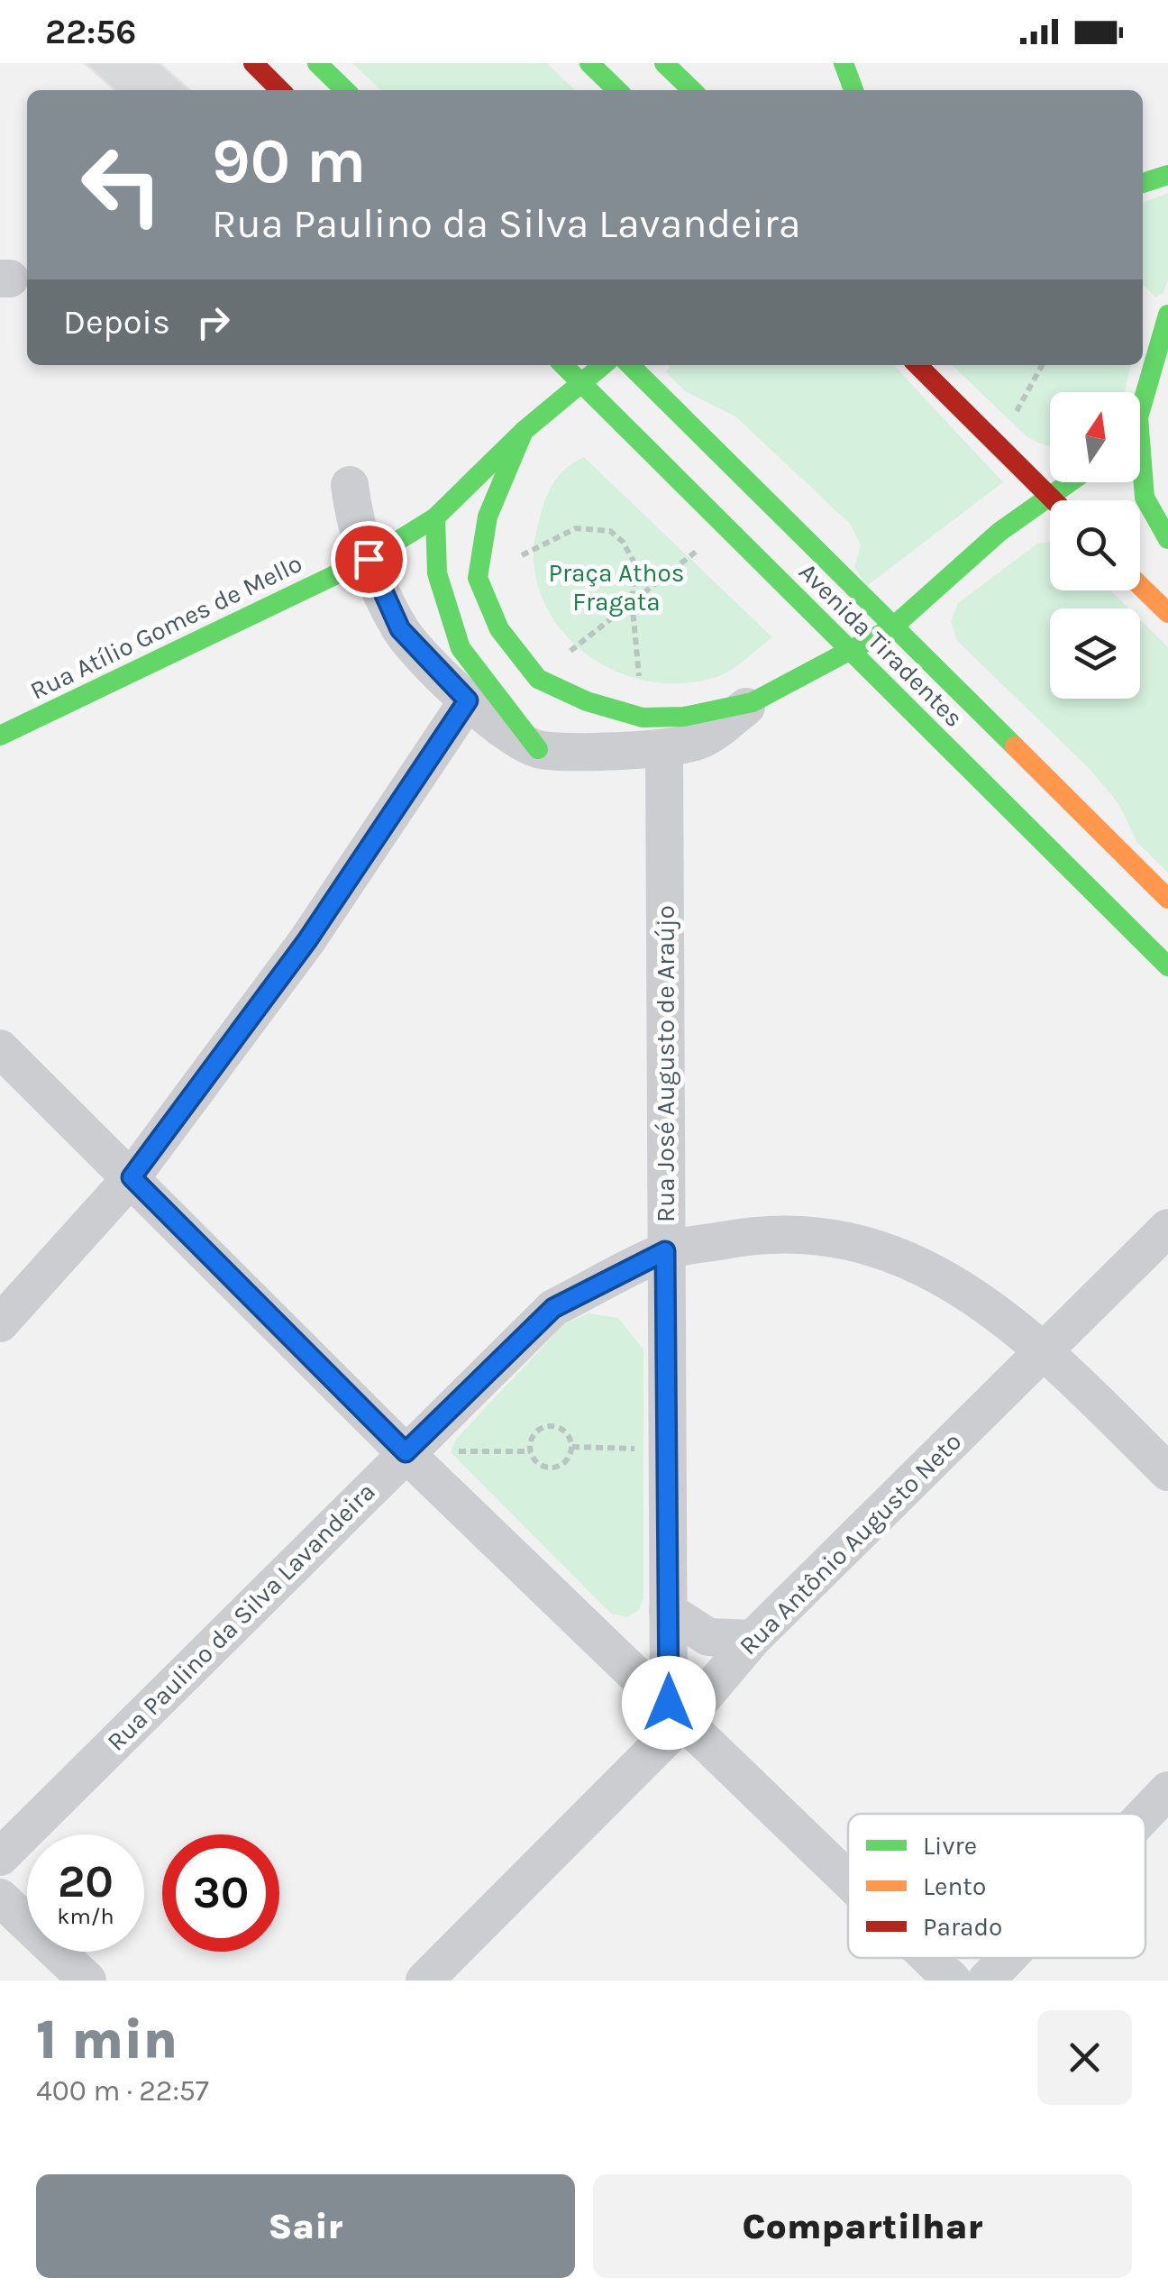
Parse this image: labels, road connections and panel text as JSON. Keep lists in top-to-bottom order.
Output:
{
  "streets": {
    "main road": ["Rua Atílio Gomes de Mello", "Avenida Tiradentes"],
    "street": ["Rua José Augusto de Araújo", "Rua Antônio Augusto Neto", "Rua Paulino da Silva Lavandeira"]
  },
  "crossings": [
    ["Rua Atílio Gomes de Mello", "Avenida Tiradentes"],
    ["Rua José Augusto de Araújo", "Rua Antônio Augusto Neto"],
    ["Rua José Augusto de Araújo", "Rua Paulino da Silva Lavandeira"],
    ["Rua Antônio Augusto Neto", "Rua Paulino da Silva Lavandeira"]
  ],
  "parks": ["Praça Athos Fragata"],
  "legend": ["Livre", "Lento", "Parado"],
  "north": "top",
  "page": {
    "status": "22:56",
    "turn": ["90 m", "Rua Paulino da Silva Lavandeira"],
    "then": "Depois",
    "speed": "20 km/h",
    "limit": "30",
    "heading": ["1 min", "400 m · 22:57"],
    "buttons": ["Sair", "Compartilhar"]
  }
}
